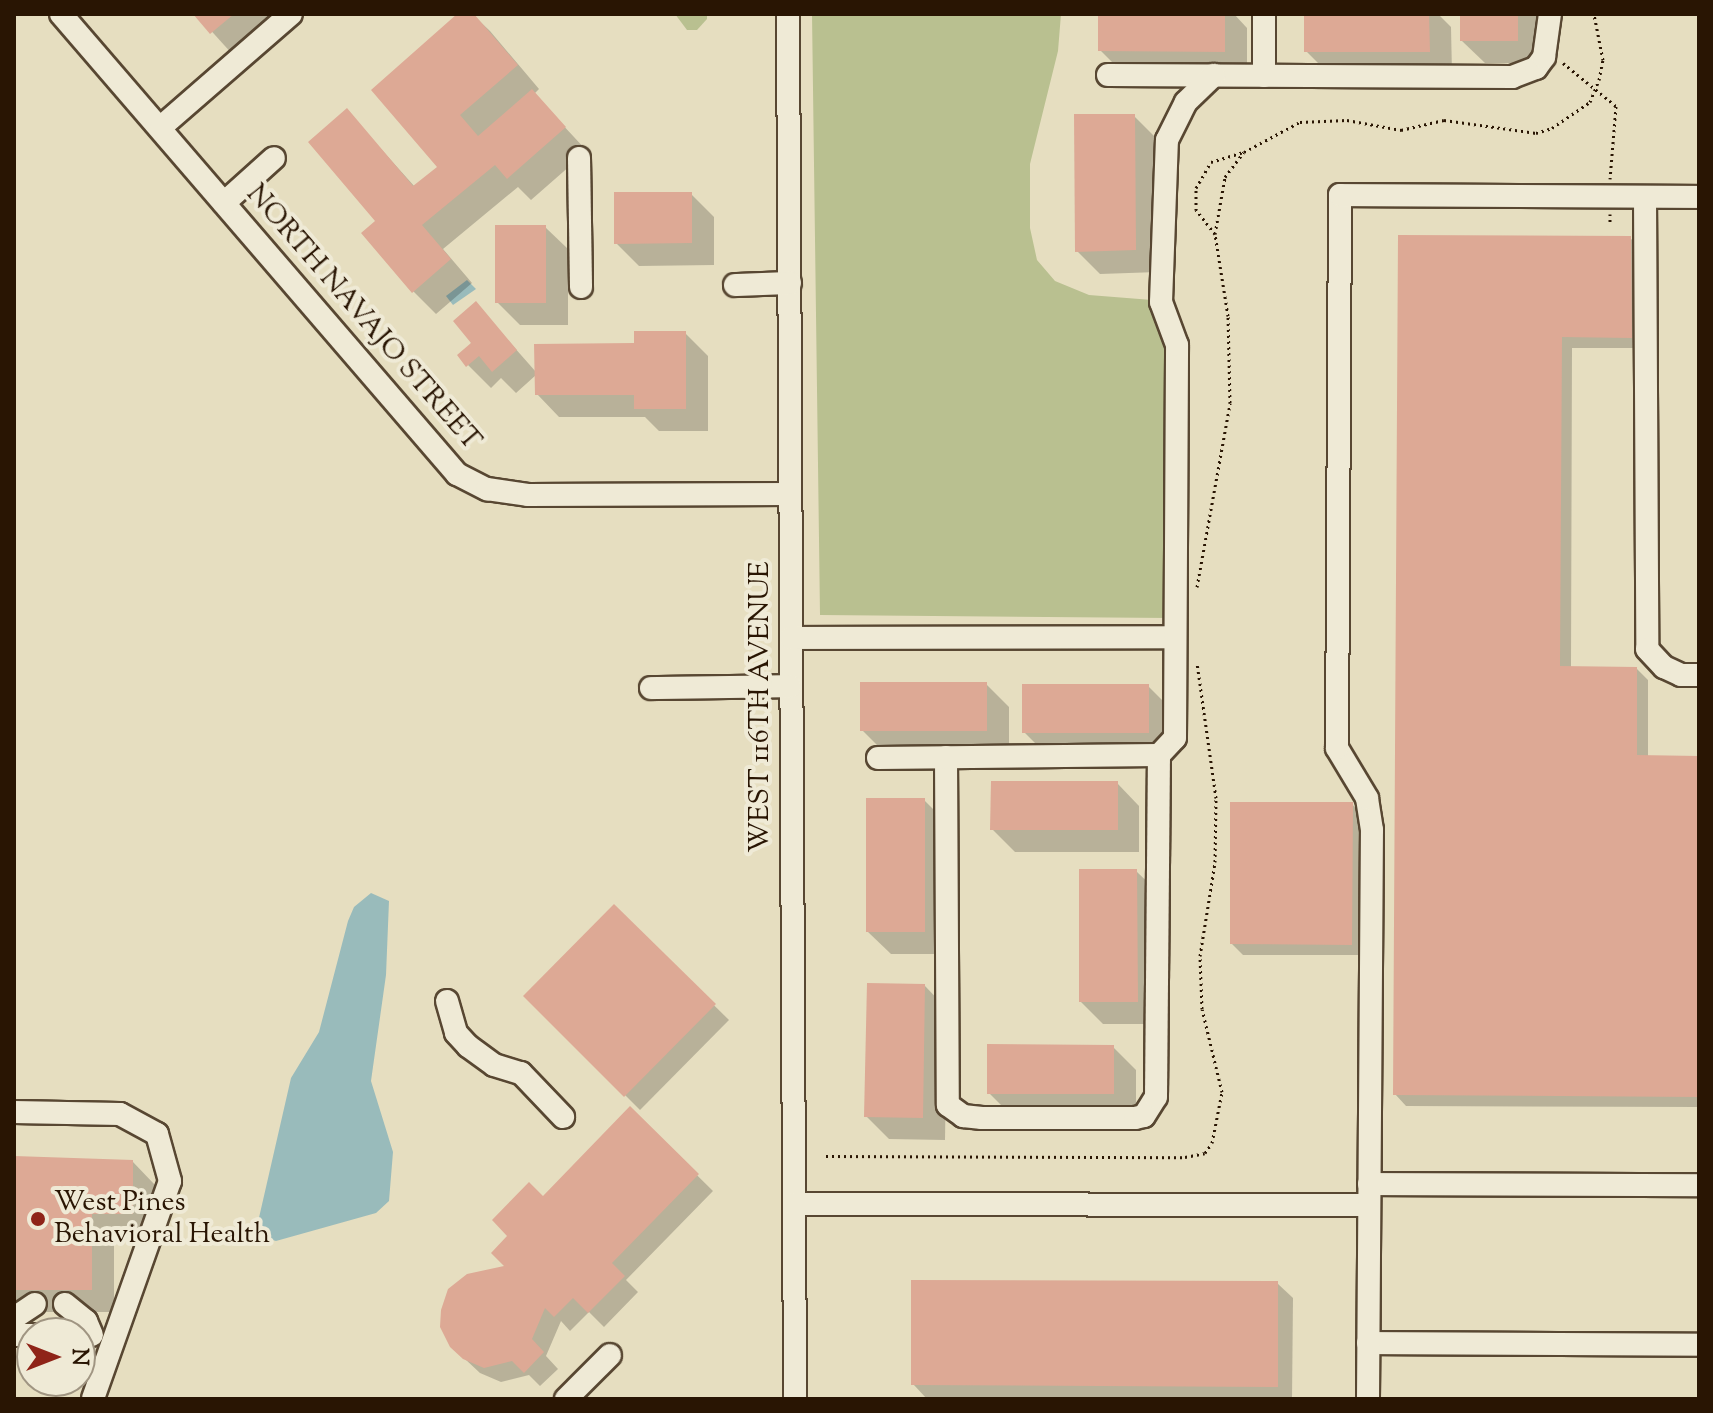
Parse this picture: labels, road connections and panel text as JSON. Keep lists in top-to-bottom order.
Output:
{
  "streets": {
    "street": ["NORTH NAVAJO STREET", "WEST 116TH AVENUE"]
  },
  "crossings": [
    ["NORTH NAVAJO STREET", "WEST 116TH AVENUE"]
  ],
  "places": ["West Pines Behavioral Health"],
  "north": "right"
}
